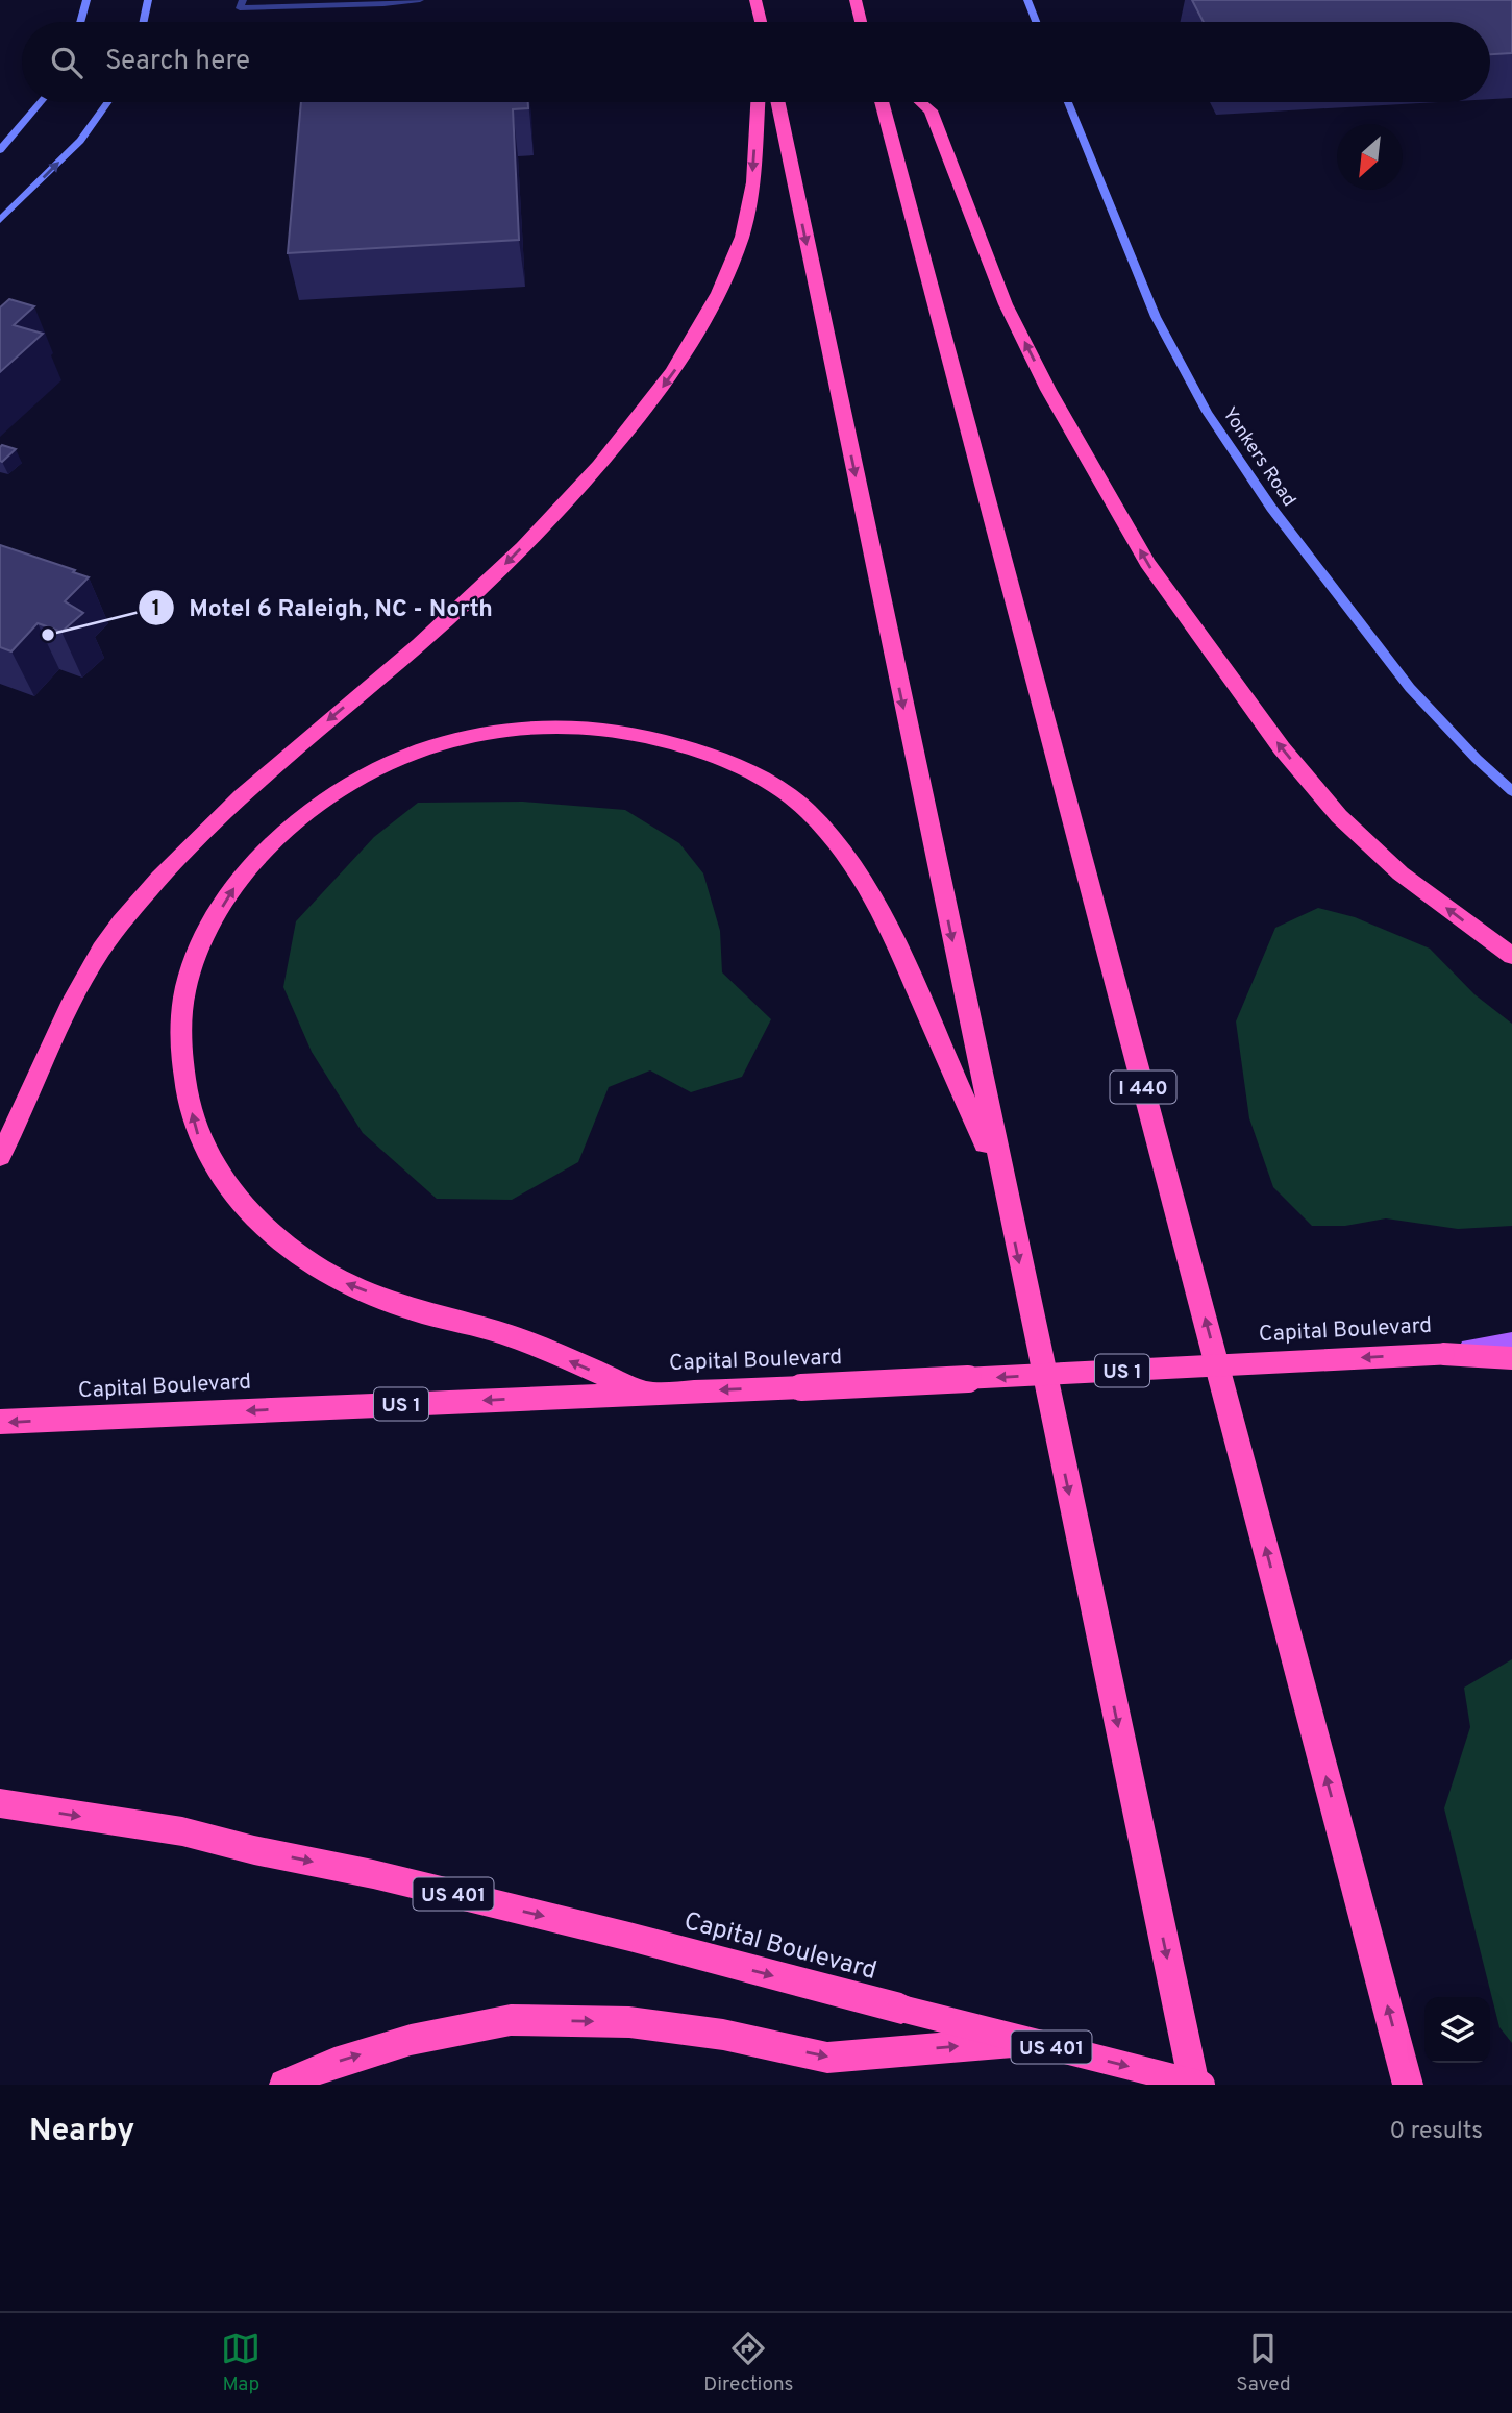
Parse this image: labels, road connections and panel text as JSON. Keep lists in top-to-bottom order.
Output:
{
  "streets": {
    "highway": [
      "I 440",
      "Capital Boulevard",
      "US 1",
      "US 401"
    ],
    "street": ["Yonkers Road"]
  },
  "crossings": [
    ["Capital Boulevard", "US 1"]
  ],
  "places": ["Motel 6 Raleigh, NC - North"],
  "north": "bottom left",
  "page": {
    "search": "Search here",
    "heading": ["Nearby", "0 results"],
    "nav": ["Map", "Directions", "Saved"]
  }
}
